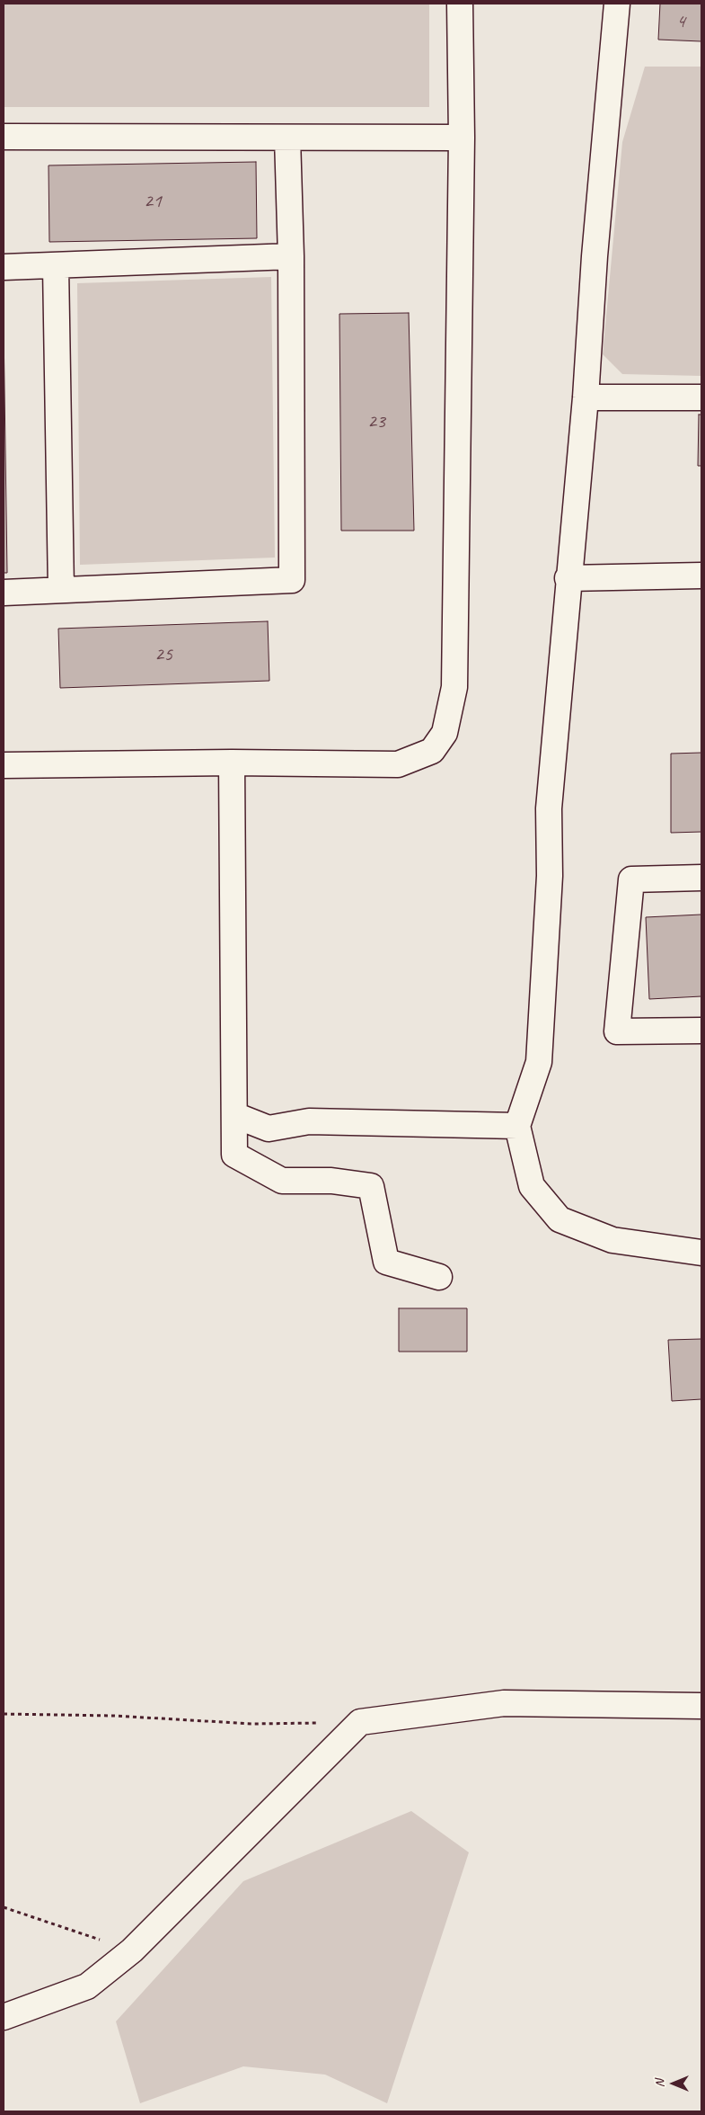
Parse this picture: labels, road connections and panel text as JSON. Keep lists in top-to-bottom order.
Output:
{
  "house_numbers": [
    "4",
    "21",
    "23",
    "25"
  ],
  "north": "left"
}
